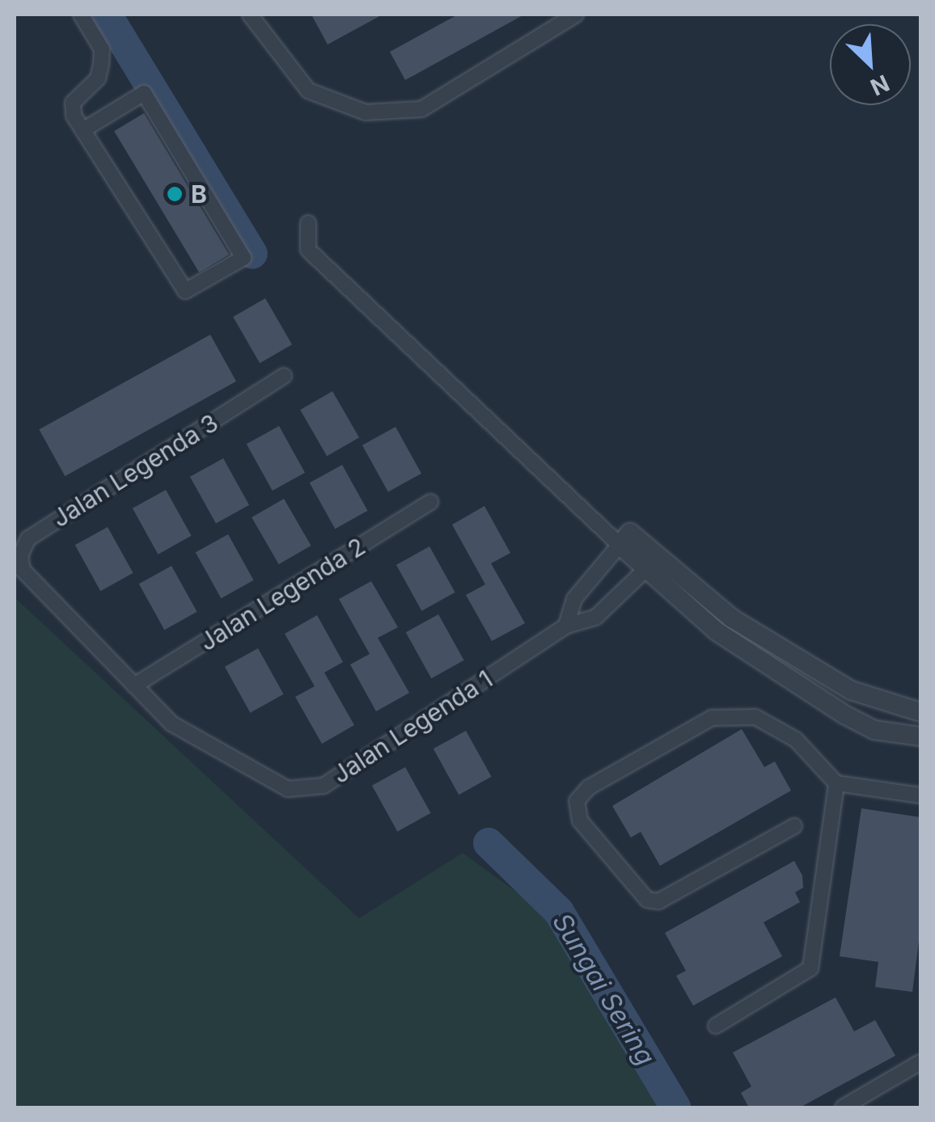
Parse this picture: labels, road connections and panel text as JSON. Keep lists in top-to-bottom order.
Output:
{
  "streets": {
    "street": ["Jalan Legenda 3", "Jalan Legenda 2", "Jalan Legenda 1"]
  },
  "crossings": [
    ["Jalan Legenda 3", "Jalan Legenda 2"],
    ["Jalan Legenda 3", "Jalan Legenda 1"],
    ["Jalan Legenda 2", "Jalan Legenda 1"]
  ],
  "water": ["Sungai Sering"],
  "places": ["B"],
  "north": "bottom right"
}
